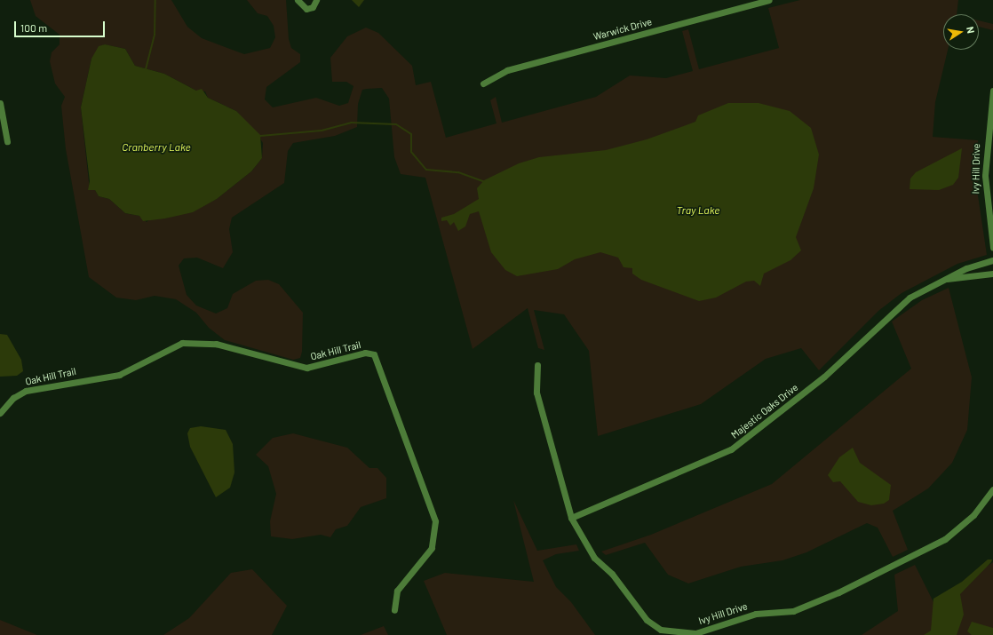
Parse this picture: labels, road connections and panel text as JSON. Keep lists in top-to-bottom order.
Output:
{
  "streets": {
    "street": [
      "Warwick Drive",
      "Ivy Hill Drive",
      "Oak Hill Trail",
      "Majestic Oaks Drive"
    ]
  },
  "crossings": [
    ["Ivy Hill Drive", "Majestic Oaks Drive"]
  ],
  "water": ["Cranberry Lake", "Tray Lake"],
  "scale_bar": "100 m",
  "north": "right"
}
